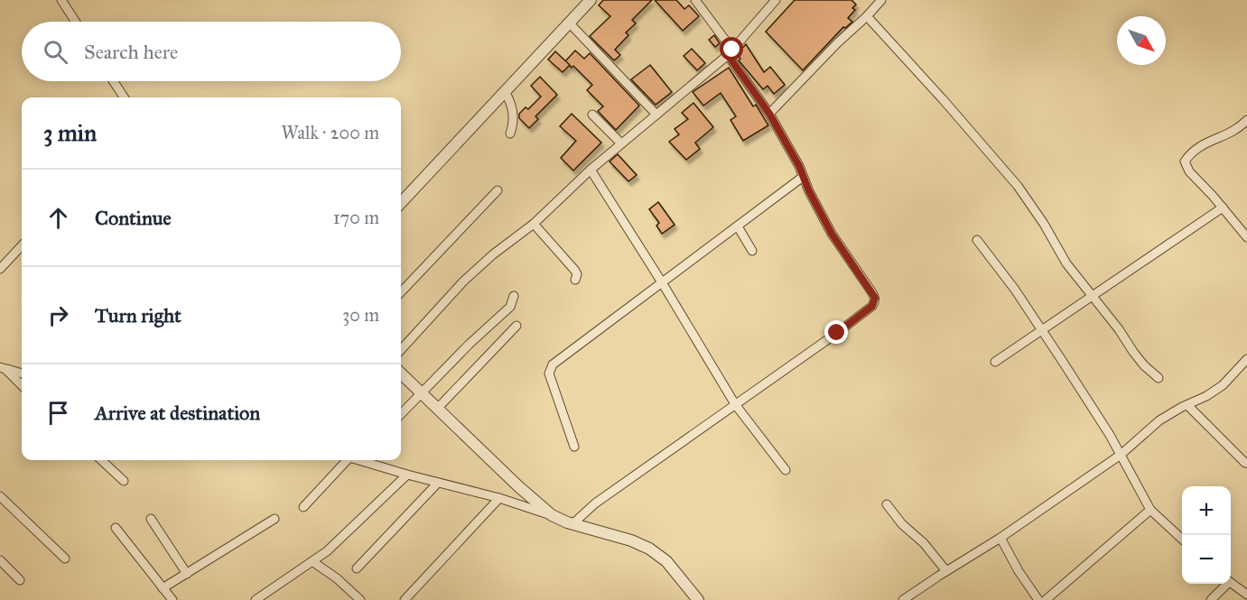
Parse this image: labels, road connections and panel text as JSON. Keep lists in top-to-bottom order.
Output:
{
  "north": "bottom right",
  "page": {
    "search": "Search here",
    "heading": ["3 min", "Walk · 200 m"],
    "list": [
      ["Continue", "170 m"],
      ["Turn right", "30 m"],
      "Arrive at destination"
    ],
    "map_buttons": ["+", "−"]
  }
}
